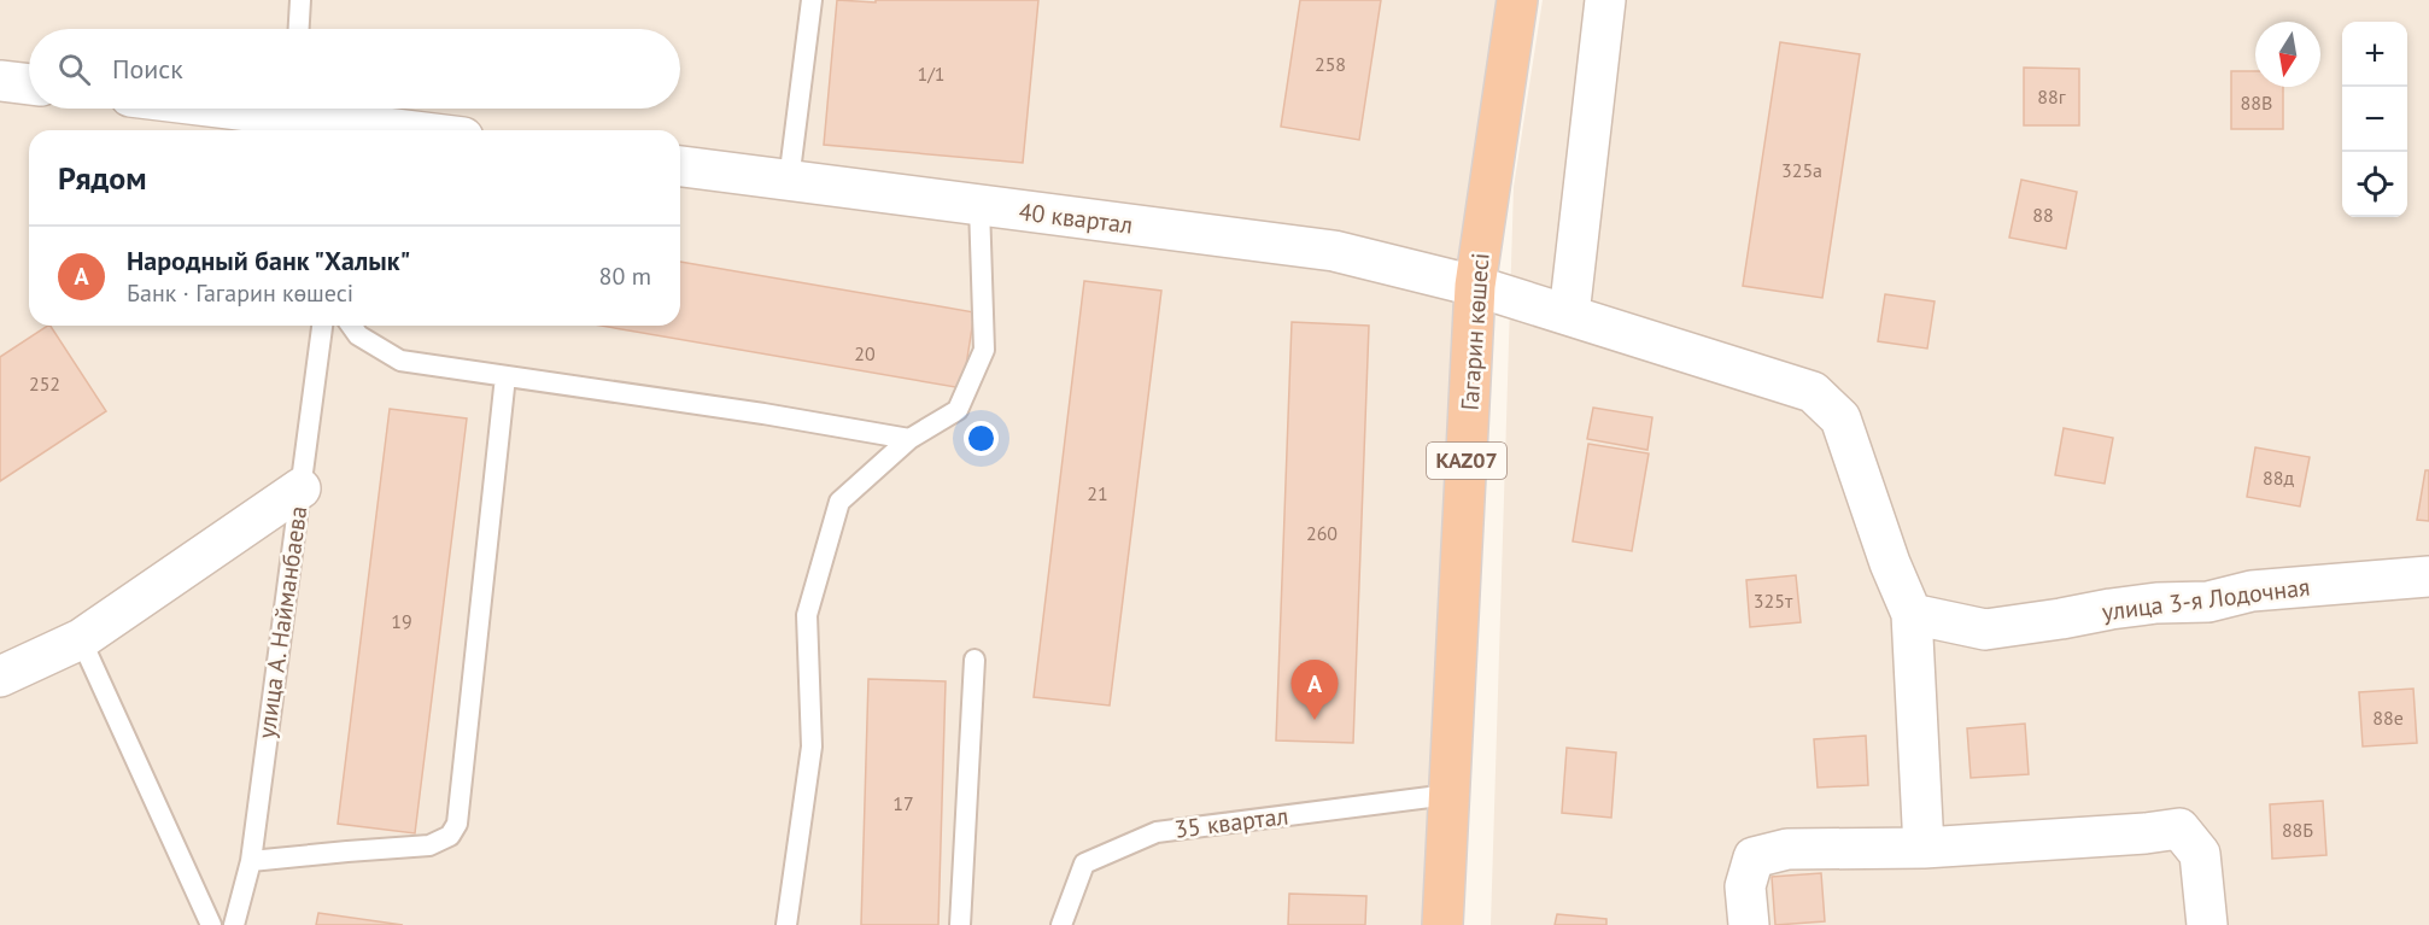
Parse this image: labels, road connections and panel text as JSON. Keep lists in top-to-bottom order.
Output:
{
  "streets": {
    "highway": ["Гагарин көшесі", "KAZ07"],
    "street": ["40 квартал", "улица 3-я Лодочная"],
    "lane": ["улица А. Найманбаева", "35 квартал"]
  },
  "crossings": [
    ["40 квартал", "Гагарин көшесі"],
    ["40 квартал", "улица 3-я Лодочная"],
    ["Гагарин көшесі", "35 квартал"]
  ],
  "house_numbers": [
    "258",
    "1/1",
    "88г",
    "88В",
    "325а",
    "88",
    "20",
    "252",
    "88д",
    "21",
    "260",
    "325т",
    "19",
    "88е",
    "17",
    "88Б"
  ],
  "north": "bottom",
  "page": {
    "map_buttons": ["+", "−"],
    "search": "Поиск",
    "heading": "Рядом",
    "list": [
      {
        "mark": "A",
        "name": "Народный банк \"Халык\"",
        "note": "Банк · Гагарин көшесі",
        "value": "80 m"
      }
    ],
    "pins": "A"
  }
}
